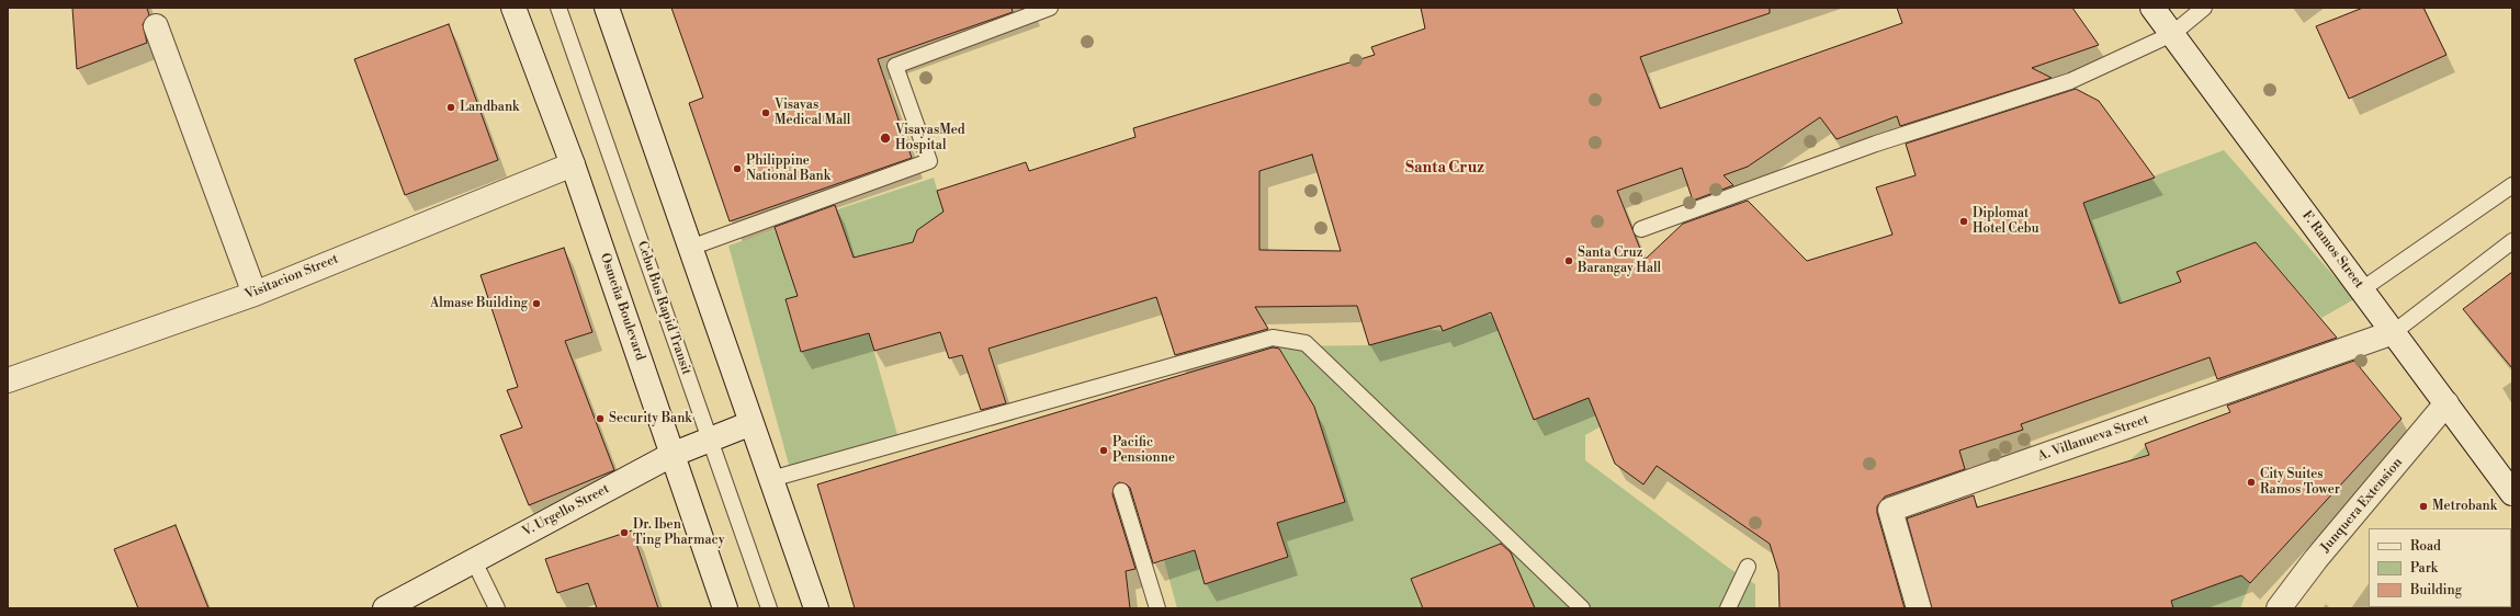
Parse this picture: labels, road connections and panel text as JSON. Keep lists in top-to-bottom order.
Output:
{
  "streets": {
    "street": [
      "F. Ramos Street",
      "Visitacion Street",
      "Osmeña Boulevard",
      "A. Villanueva Street",
      "Junquera Extension",
      "V. Urgello Street"
    ],
    "lane": ["Cebu Bus Rapid Transit"]
  },
  "crossings": [
    ["F. Ramos Street", "A. Villanueva Street"],
    ["F. Ramos Street", "Junquera Extension"],
    ["Visitacion Street", "Osmeña Boulevard"],
    ["Osmeña Boulevard", "V. Urgello Street"],
    ["Cebu Bus Rapid Transit", "V. Urgello Street"]
  ],
  "districts": ["Santa Cruz"],
  "places": [
    "Landbank",
    "Visayas Medical Mall",
    "VisayasMed Hospital",
    "Philippine National Bank",
    "Diplomat Hotel Cebu",
    "Santa Cruz Barangay Hall",
    "Almase Building",
    "Security Bank",
    "Pacific Pensionne",
    "City Suites Ramos Tower",
    "Metrobank",
    "Dr. Iben Ting Pharmacy"
  ],
  "legend": ["Road", "Park", "Building"]
}
